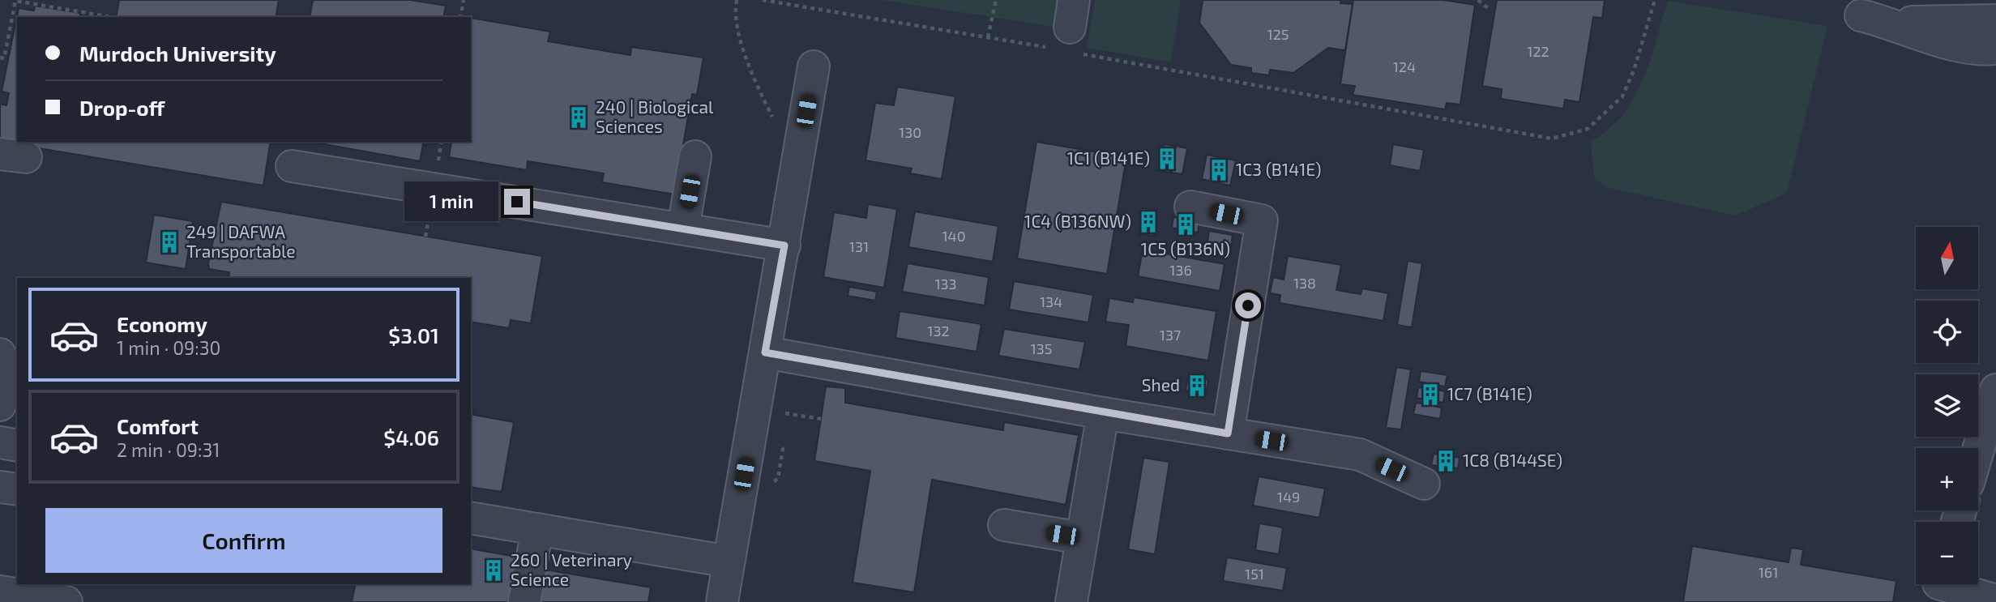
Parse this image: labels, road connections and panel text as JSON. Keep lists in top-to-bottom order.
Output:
{
  "places": {
    "building": [
      "240 | Biological Sciences",
      "1C1 (B141E)",
      "1C3 (B141E)",
      "1C4 (B136NW)",
      "1C5 (B136N)",
      "249 | DAFWA Transportable",
      "Shed",
      "1C7 (B141E)",
      "1C8 (B144SE)",
      "260 | Veterinary Science"
    ]
  },
  "house_numbers": [
    "125",
    "122",
    "124",
    "130",
    "140",
    "131",
    "136",
    "138",
    "133",
    "134",
    "132",
    "137",
    "135",
    "149",
    "161",
    "151"
  ],
  "north": "top",
  "page": {
    "banner": ["Murdoch University", "Drop-off"],
    "bubble": "1 min",
    "map_buttons": ["+", "−"],
    "list": [
      {
        "name": "Economy",
        "note": "1 min · 09:30",
        "value": "$3.01"
      },
      {
        "name": "Comfort",
        "note": "2 min · 09:31",
        "value": "$4.06"
      }
    ],
    "buttons": "Confirm"
  }
}
